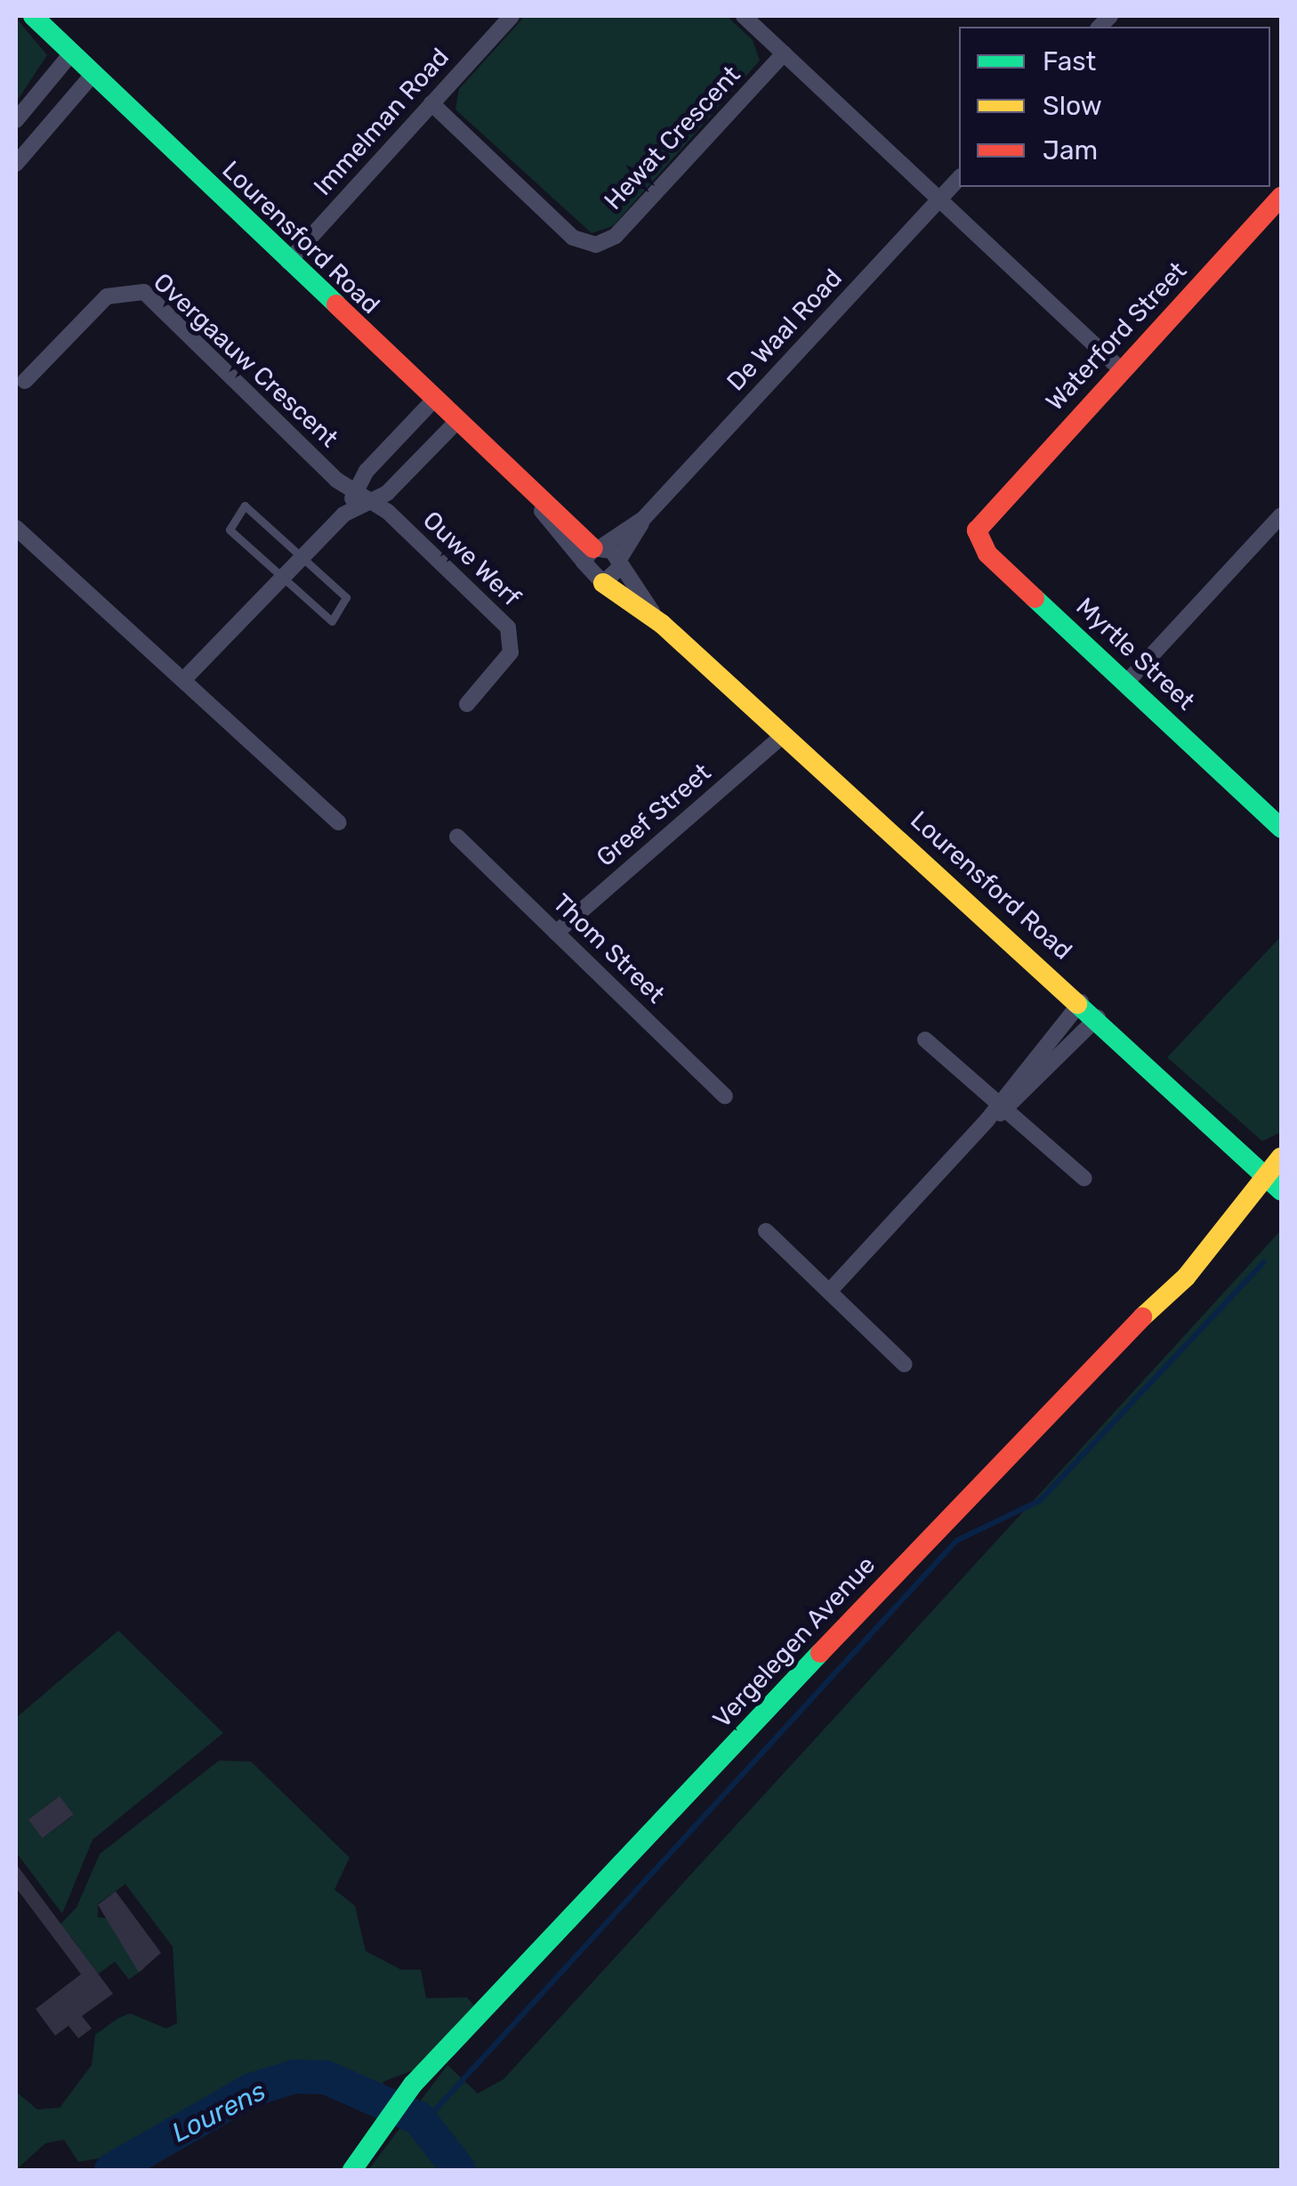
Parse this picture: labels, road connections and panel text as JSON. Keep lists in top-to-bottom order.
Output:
{
  "streets": {
    "street": [
      "Immelman Road",
      "Hewat Crescent",
      "Lourensford Road",
      "De Waal Road",
      "Waterford Street",
      "Overgaauw Crescent",
      "Ouwe Werf",
      "Myrtle Street",
      "Greef Street",
      "Thom Street",
      "Vergelegen Avenue"
    ]
  },
  "crossings": [
    ["Immelman Road", "Hewat Crescent"],
    ["Immelman Road", "Lourensford Road"],
    ["Lourensford Road", "De Waal Road"],
    ["Lourensford Road", "Greef Street"],
    ["Lourensford Road", "Vergelegen Avenue"],
    ["Waterford Street", "Myrtle Street"],
    ["Overgaauw Crescent", "Ouwe Werf"],
    ["Greef Street", "Thom Street"]
  ],
  "water": ["Lourens"],
  "legend": ["Fast", "Slow", "Jam"]
}
